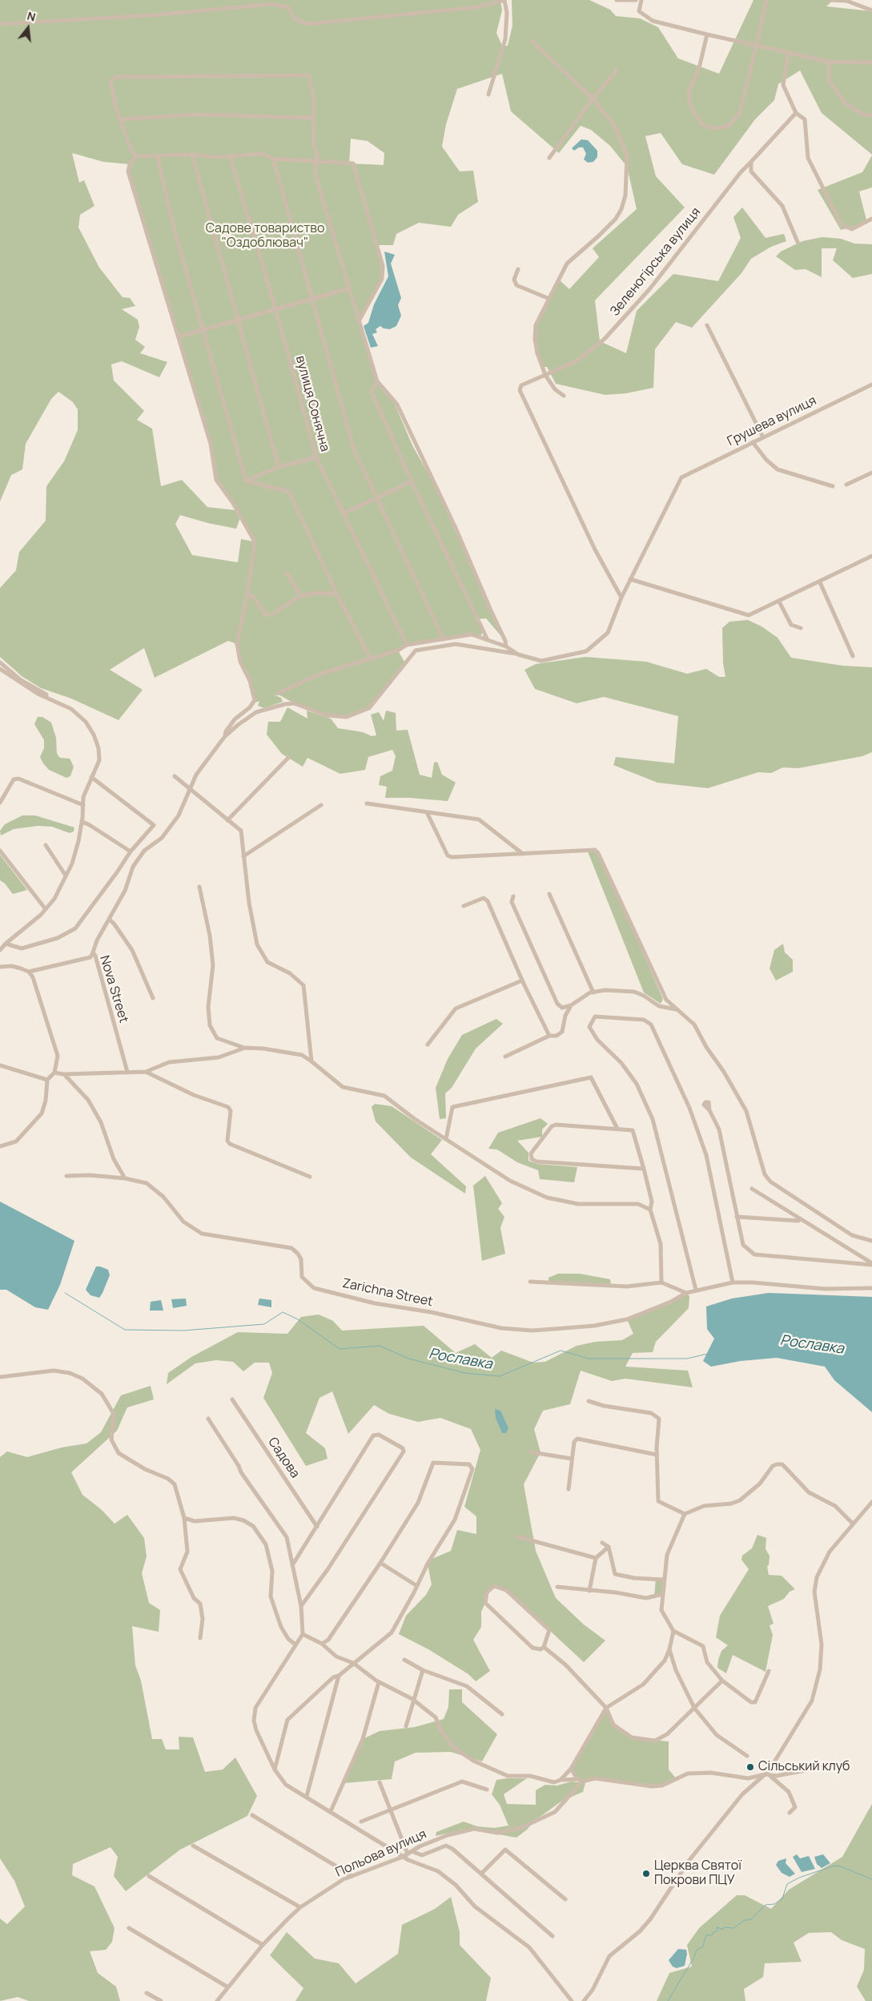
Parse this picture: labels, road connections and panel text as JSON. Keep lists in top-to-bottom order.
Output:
{
  "streets": {
    "street": [
      "Зеленогірська вулиця",
      "вулиця Сонячна",
      "Грушева вулиця",
      "Nova Street",
      "Zarichna Street",
      "Садова",
      "Польова вулиця"
    ]
  },
  "water": ["Рославка"],
  "parks": ["Садове товариство \"Оздоблювач\""],
  "places": ["Сільський клуб", "Церква Святої Покрови ПЦУ"],
  "north": "top"
}
